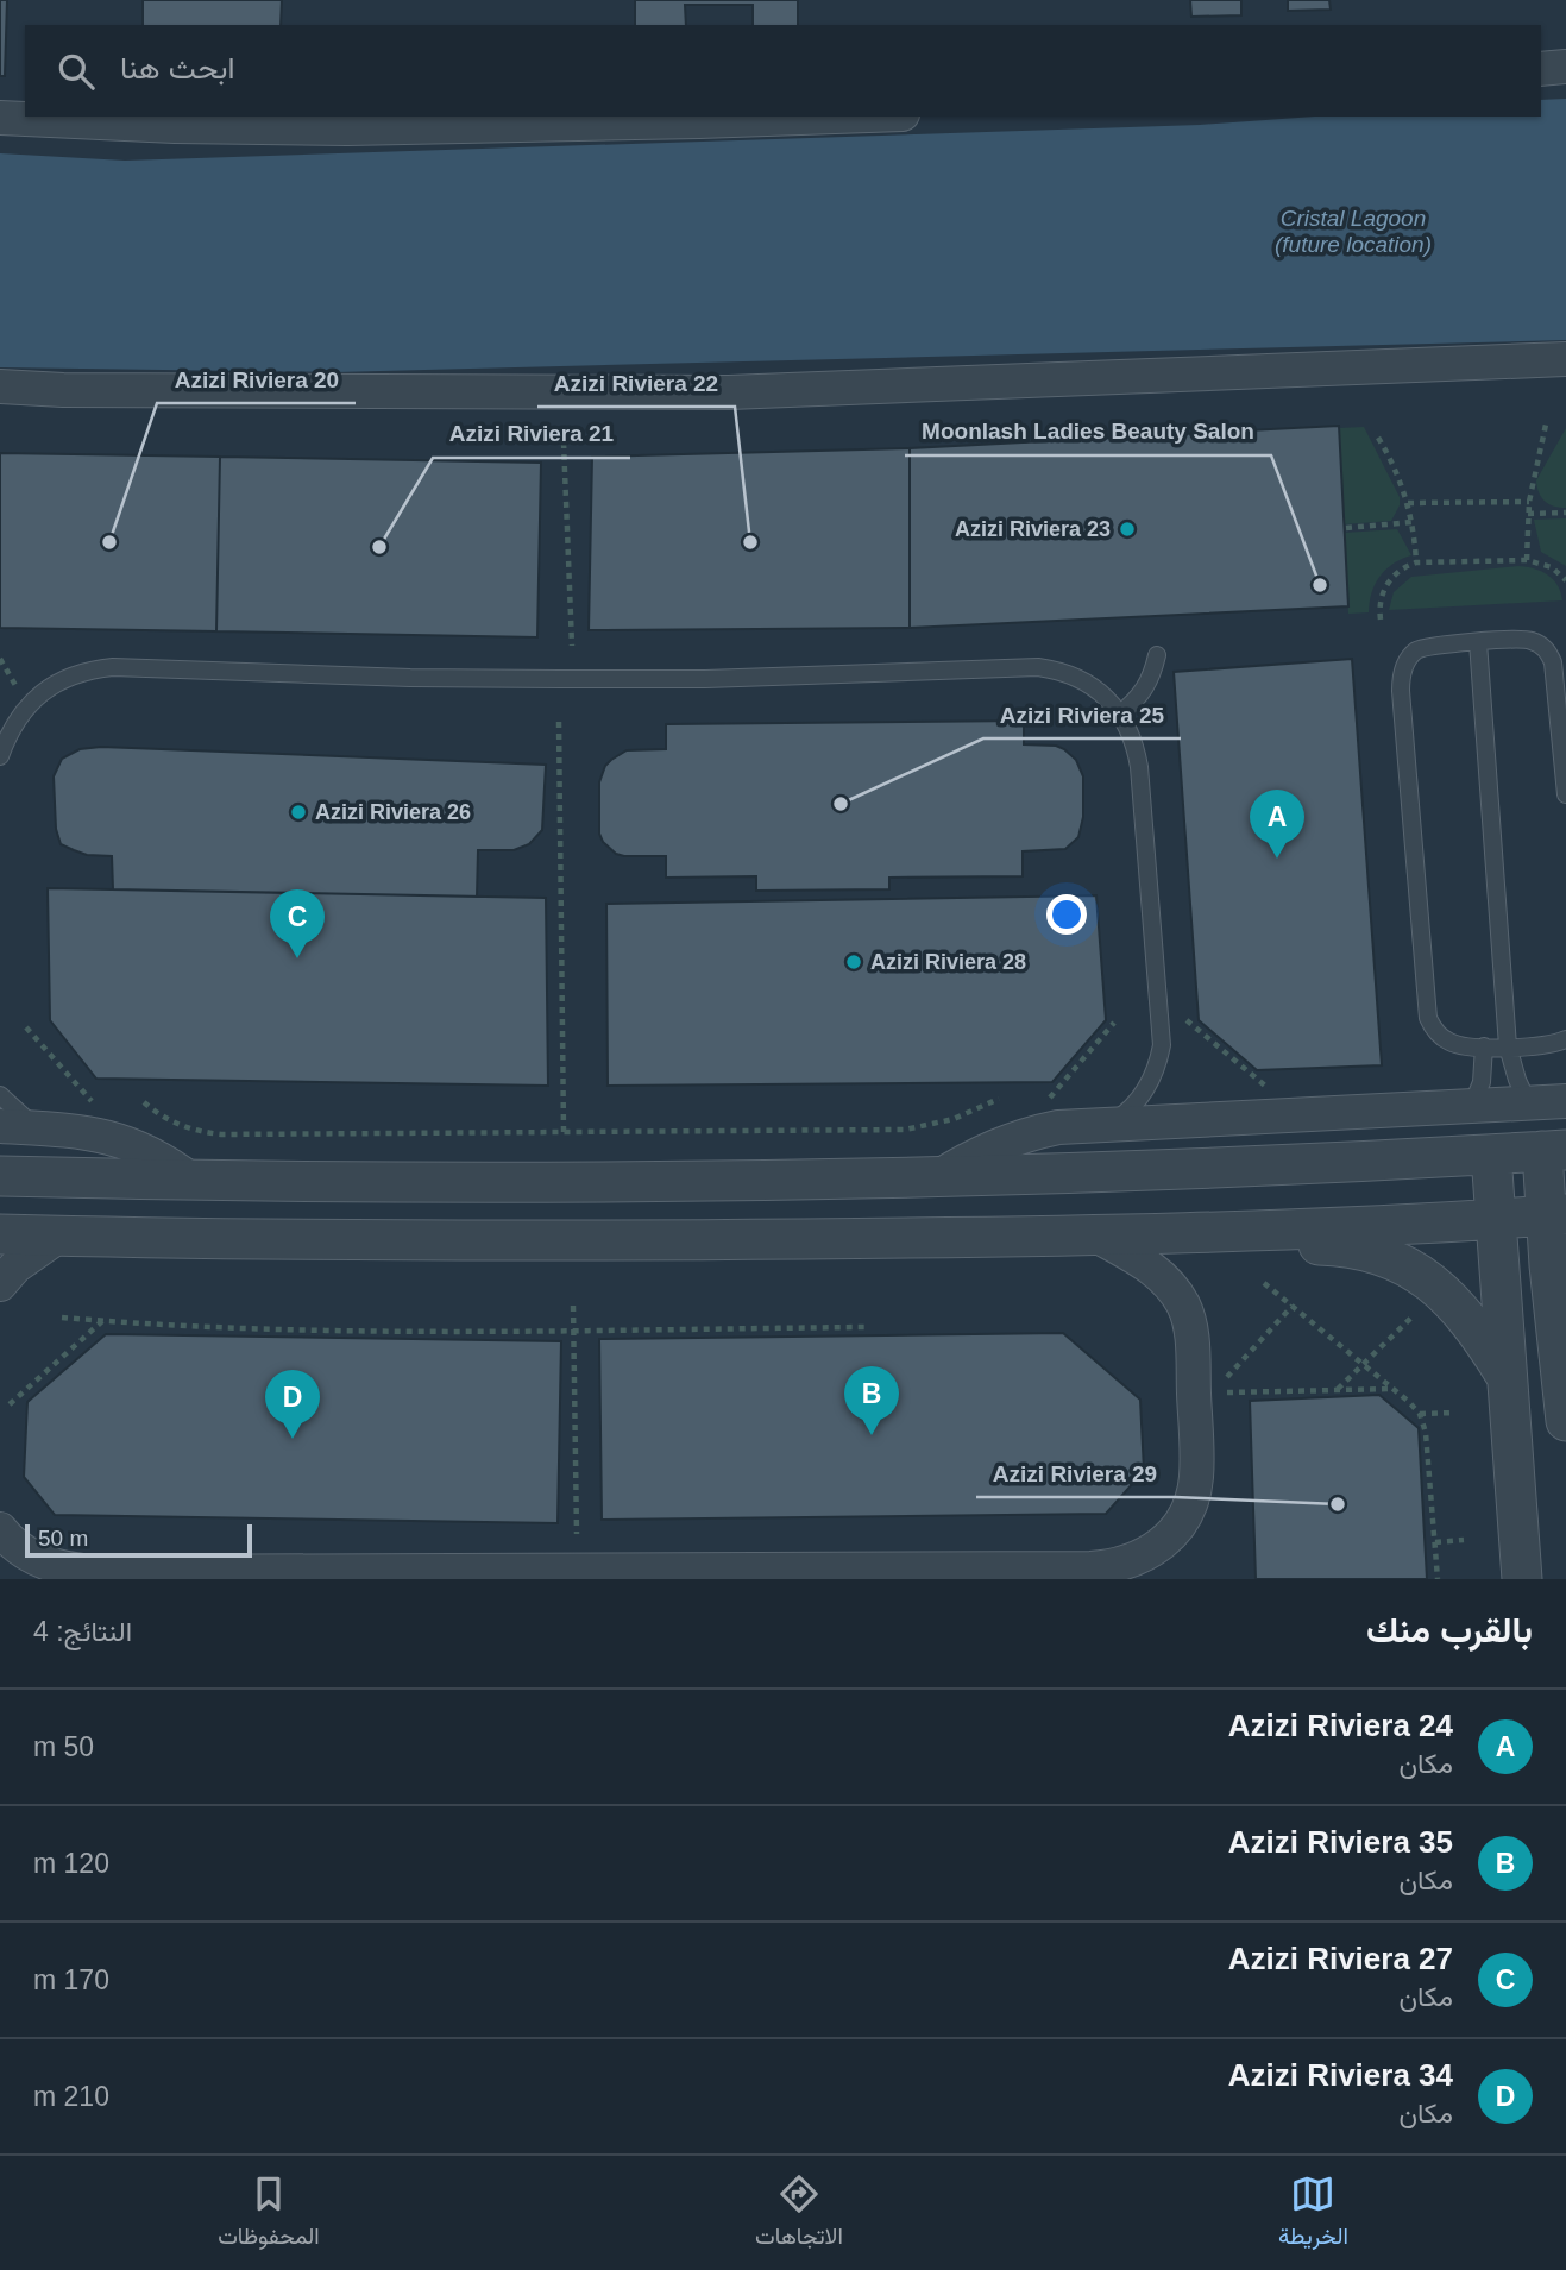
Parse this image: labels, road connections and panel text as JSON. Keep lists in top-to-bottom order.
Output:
{
  "water": ["Cristal Lagoon (future location)"],
  "places": [
    "Azizi Riviera 23",
    "Azizi Riviera 20",
    "Azizi Riviera 22",
    "Azizi Riviera 21",
    "Moonlash Ladies Beauty Salon",
    "Azizi Riviera 25",
    "Azizi Riviera 26",
    "Azizi Riviera 28",
    "Azizi Riviera 29"
  ],
  "scale_bar": "50 m",
  "page": {
    "search": "ابحث هنا",
    "pins": [
      "A",
      "C",
      "B",
      "D"
    ],
    "scale": "50 m",
    "heading": ["بالقرب منك", "النتائج: 4"],
    "list": [
      {
        "mark": "A",
        "name": "Azizi Riviera 24",
        "note": "مكان",
        "value": "50 m"
      },
      {
        "mark": "B",
        "name": "Azizi Riviera 35",
        "note": "مكان",
        "value": "120 m"
      },
      {
        "mark": "C",
        "name": "Azizi Riviera 27",
        "note": "مكان",
        "value": "170 m"
      },
      {
        "mark": "D",
        "name": "Azizi Riviera 34",
        "note": "مكان",
        "value": "210 m"
      }
    ],
    "nav": ["الخريطة", "الاتجاهات", "المحفوظات"]
  }
}
